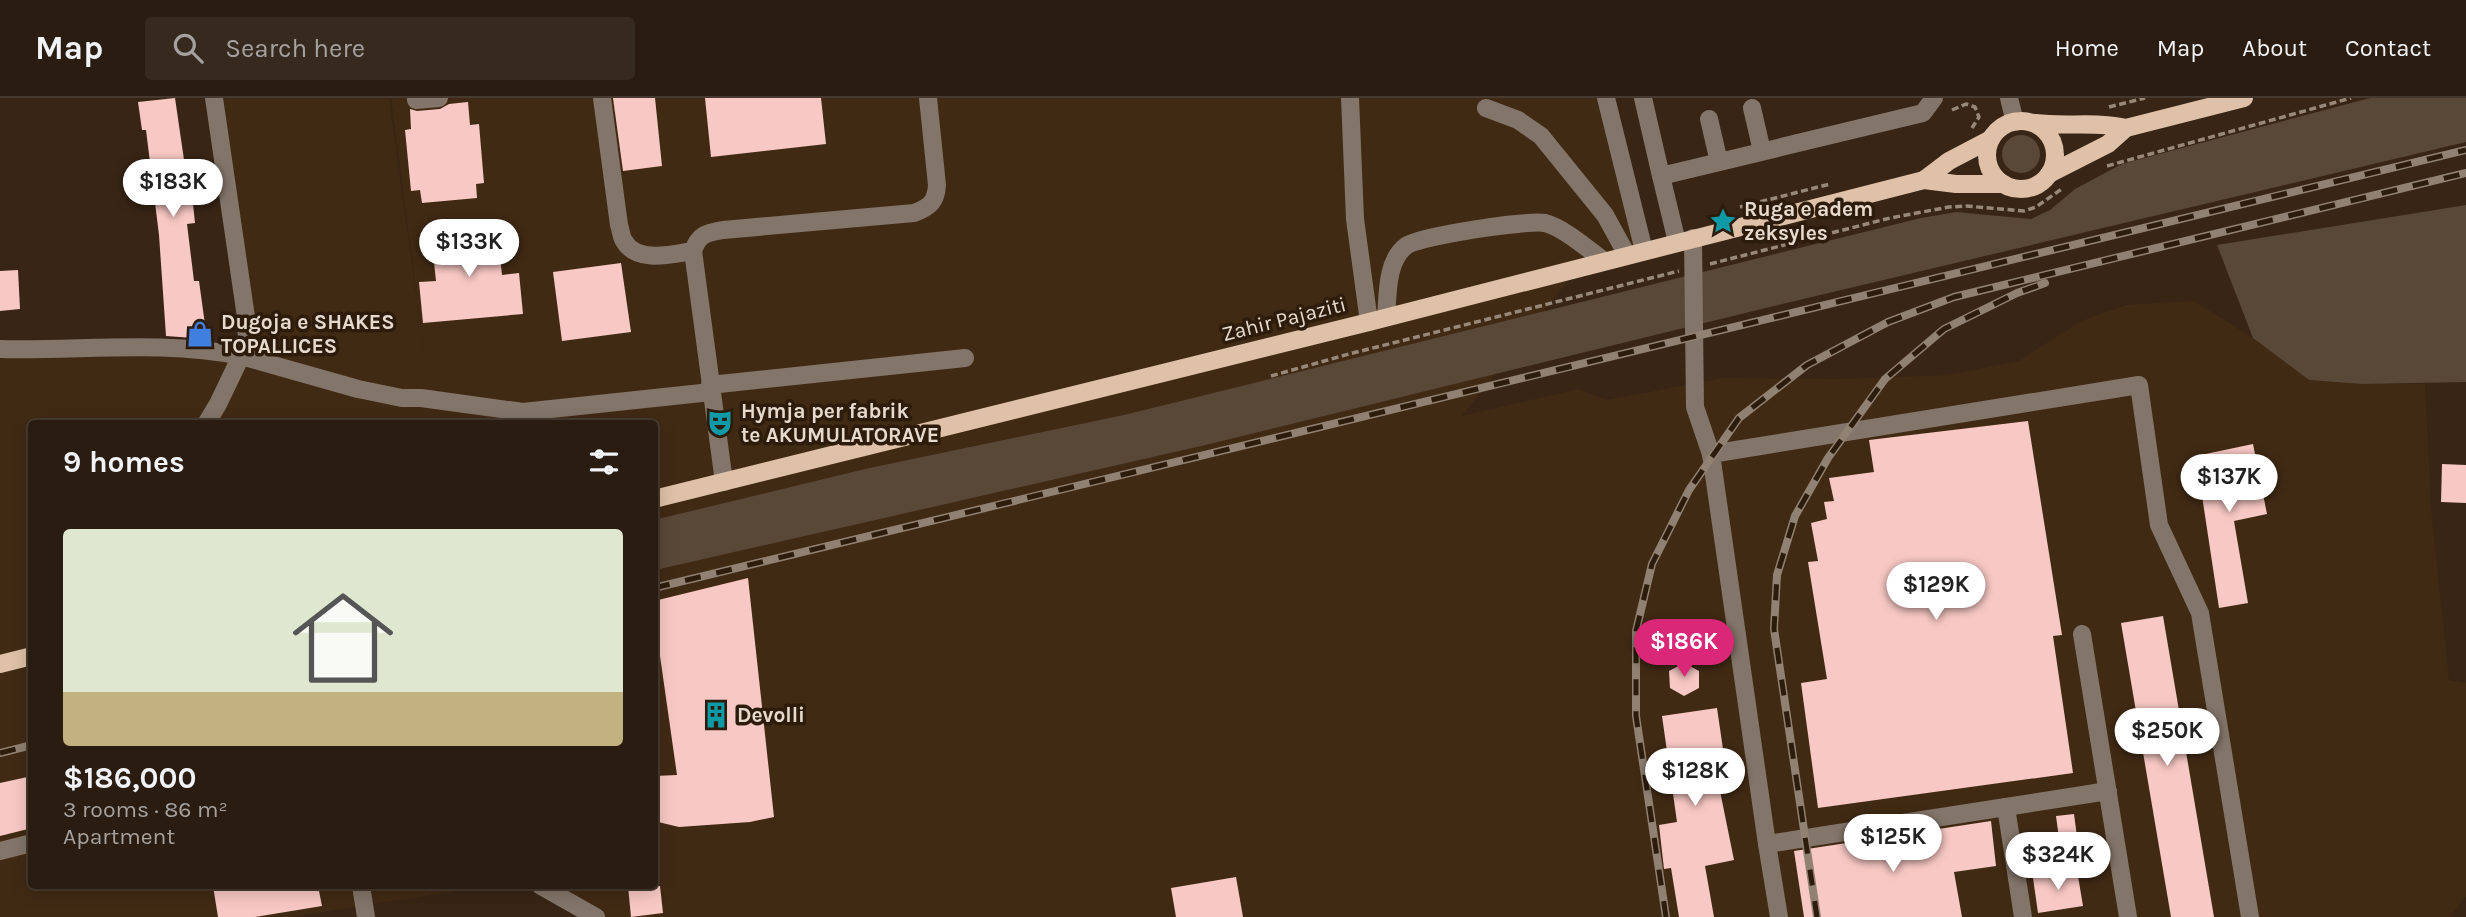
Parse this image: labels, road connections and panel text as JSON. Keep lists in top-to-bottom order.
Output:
{
  "streets": {
    "main road": ["Zahir Pajaziti"]
  },
  "places": {
    "place": ["Ruga e adem zeksyles"],
    "shop": ["Dugoja e SHAKES TOPALLICES"],
    "theatre": ["Hymja per fabrik te AKUMULATORAVE"],
    "building": ["Devolli"]
  },
  "page": {
    "header": "Map",
    "search": "Search here",
    "nav": [
      "Home",
      "Map",
      "About",
      "Contact"
    ],
    "price": [
      "$183K",
      "$133K",
      "$137K",
      "$129K",
      "$186K",
      "$250K",
      "$128K",
      "$125K",
      "$324K"
    ],
    "heading": "9 homes",
    "list": [
      {
        "name": "$186,000",
        "note": "3 rooms · 86 m² · Apartment"
      }
    ]
  }
}
